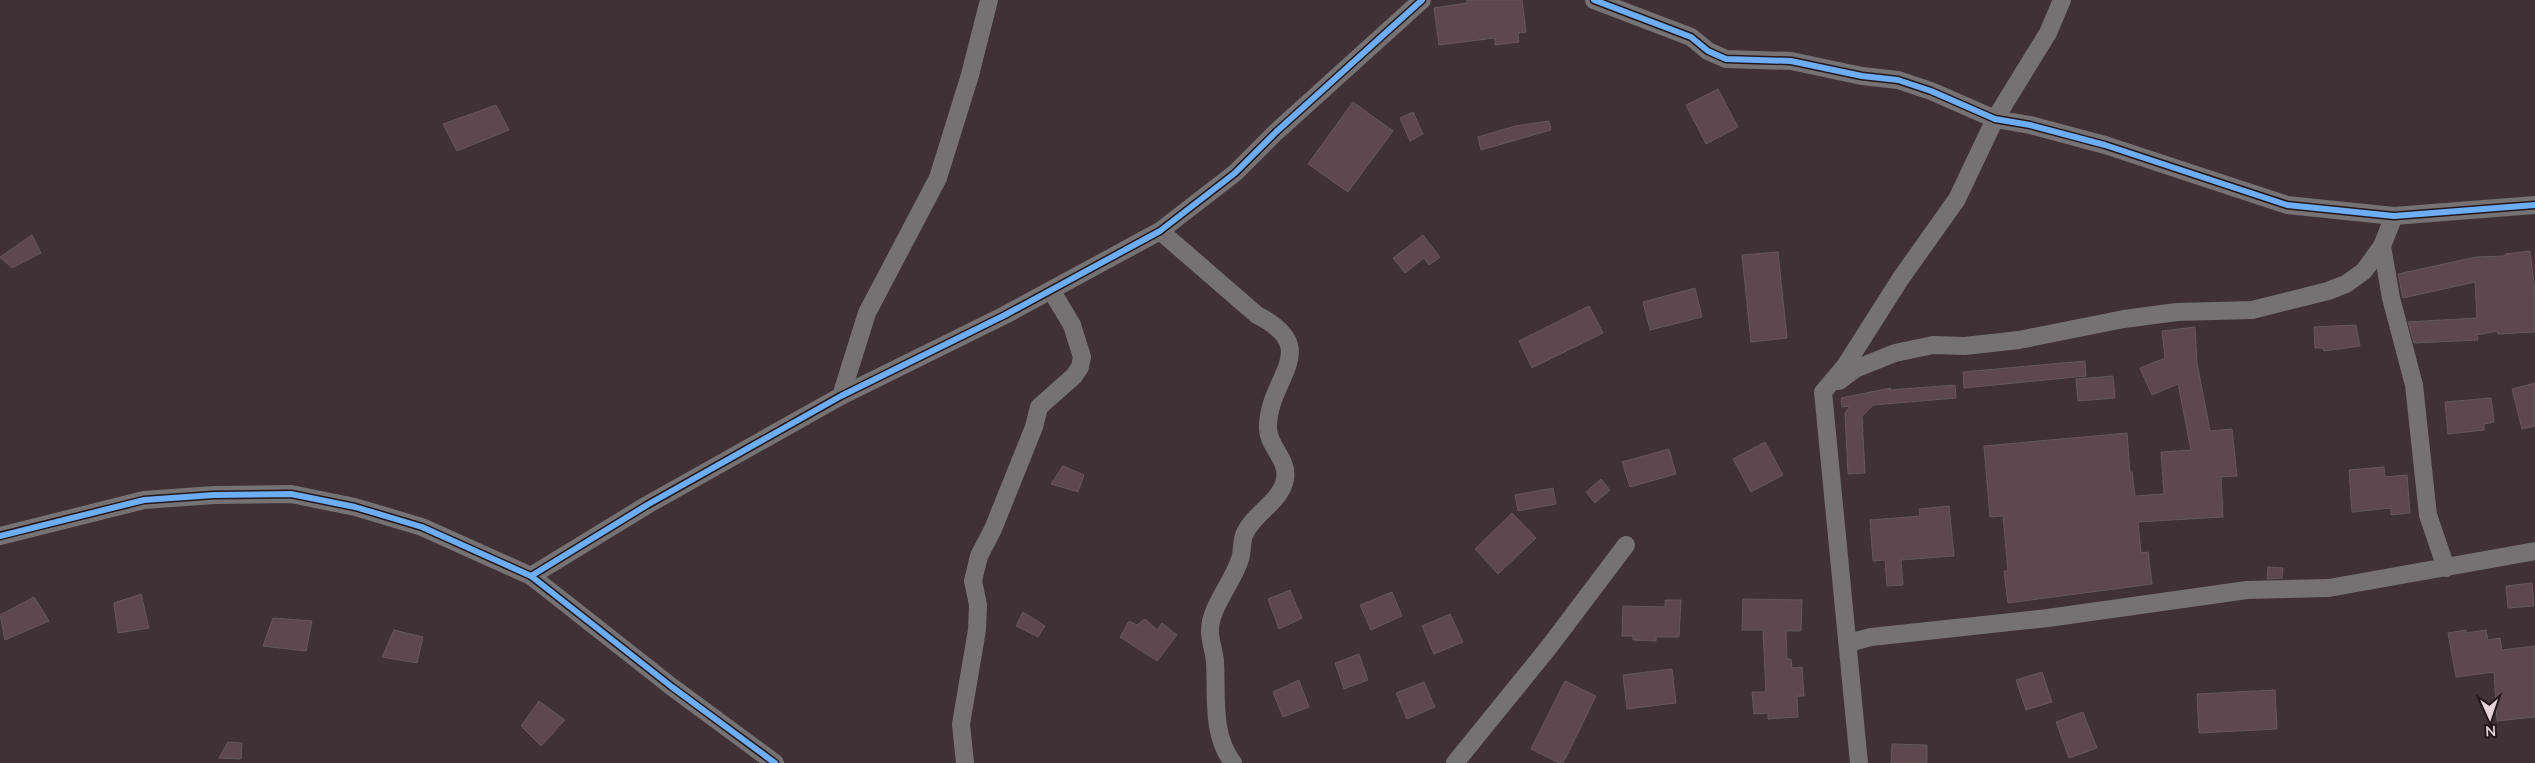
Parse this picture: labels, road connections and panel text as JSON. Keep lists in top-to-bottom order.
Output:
{
  "north": "bottom"
}
